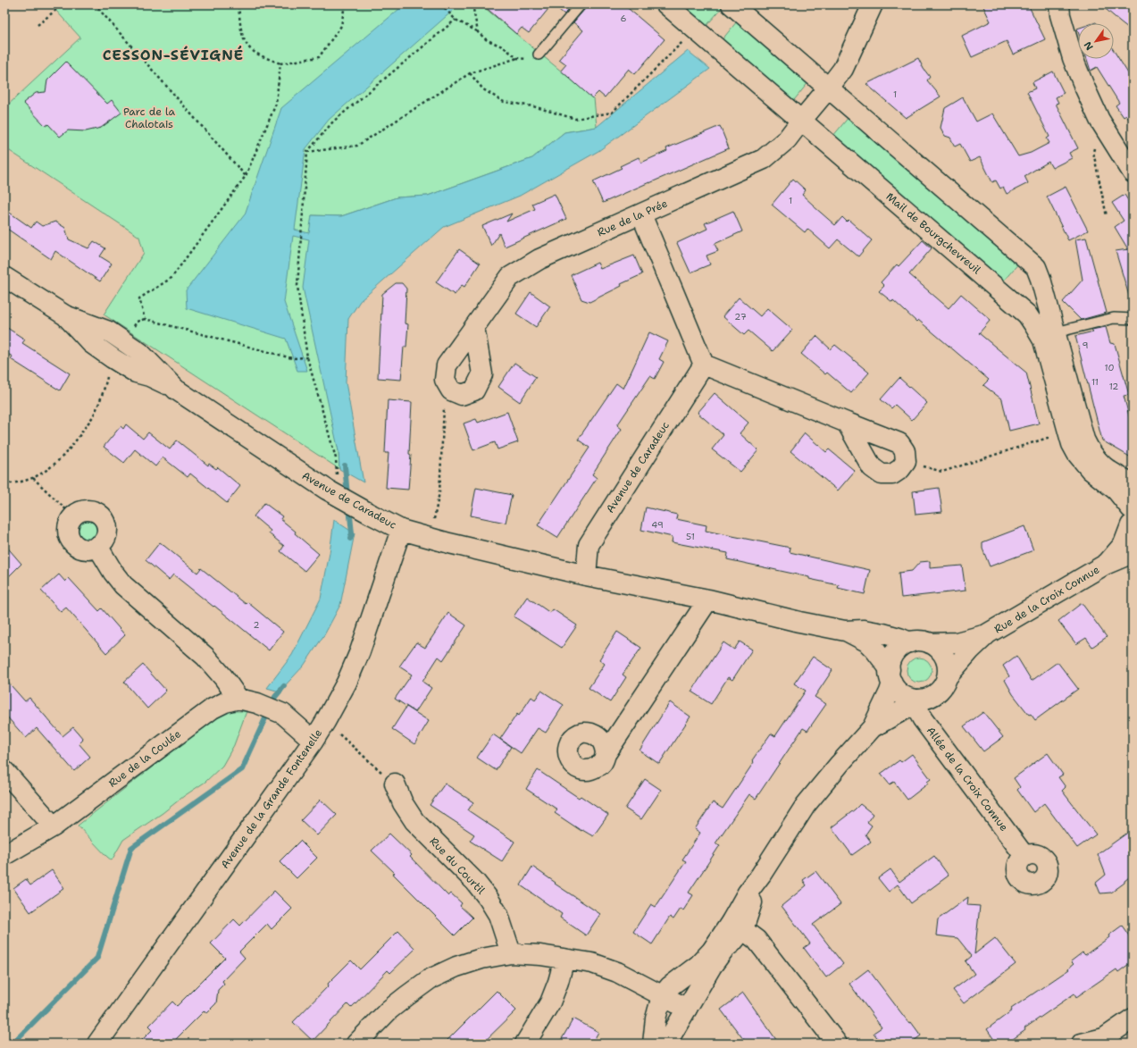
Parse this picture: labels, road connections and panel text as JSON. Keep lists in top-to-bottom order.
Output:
{
  "streets": {
    "street": [
      "Rue de la Prée",
      "Mail de Bourgchevreuil",
      "Avenue de Caradeuc",
      "Rue de la Croix Connue",
      "Rue de la Coulée",
      "Allée de la Croix Connue",
      "Avenue de la Grande Fontenelle",
      "Rue du Courtil"
    ]
  },
  "crossings": [
    ["Rue de la Prée", "Mail de Bourgchevreuil"],
    ["Mail de Bourgchevreuil", "Rue de la Croix Connue"],
    ["Avenue de Caradeuc", "Rue de la Croix Connue"],
    ["Avenue de Caradeuc", "Allée de la Croix Connue"],
    ["Avenue de Caradeuc", "Avenue de la Grande Fontenelle"],
    ["Rue de la Croix Connue", "Allée de la Croix Connue"]
  ],
  "districts": ["CESSON-SÉVIGNÉ"],
  "parks": ["Parc de la Chalotais"],
  "house_numbers": [
    "6",
    "1",
    "1",
    "27",
    "9",
    "10",
    "11",
    "12",
    "49",
    "51",
    "2"
  ],
  "north": "bottom left"
}
